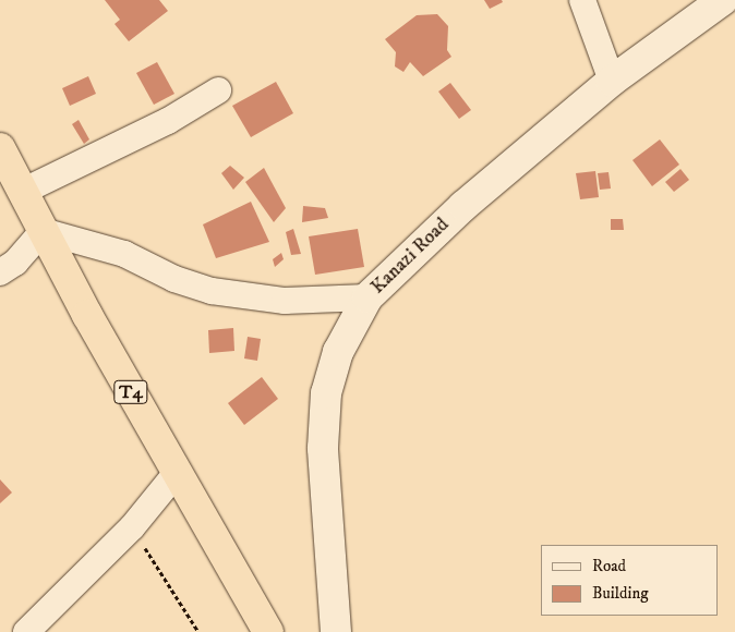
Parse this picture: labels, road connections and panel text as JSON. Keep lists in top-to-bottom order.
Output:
{
  "streets": {
    "highway": ["T4"],
    "main road": ["Kanazi Road"]
  },
  "legend": ["Road", "Building"]
}
